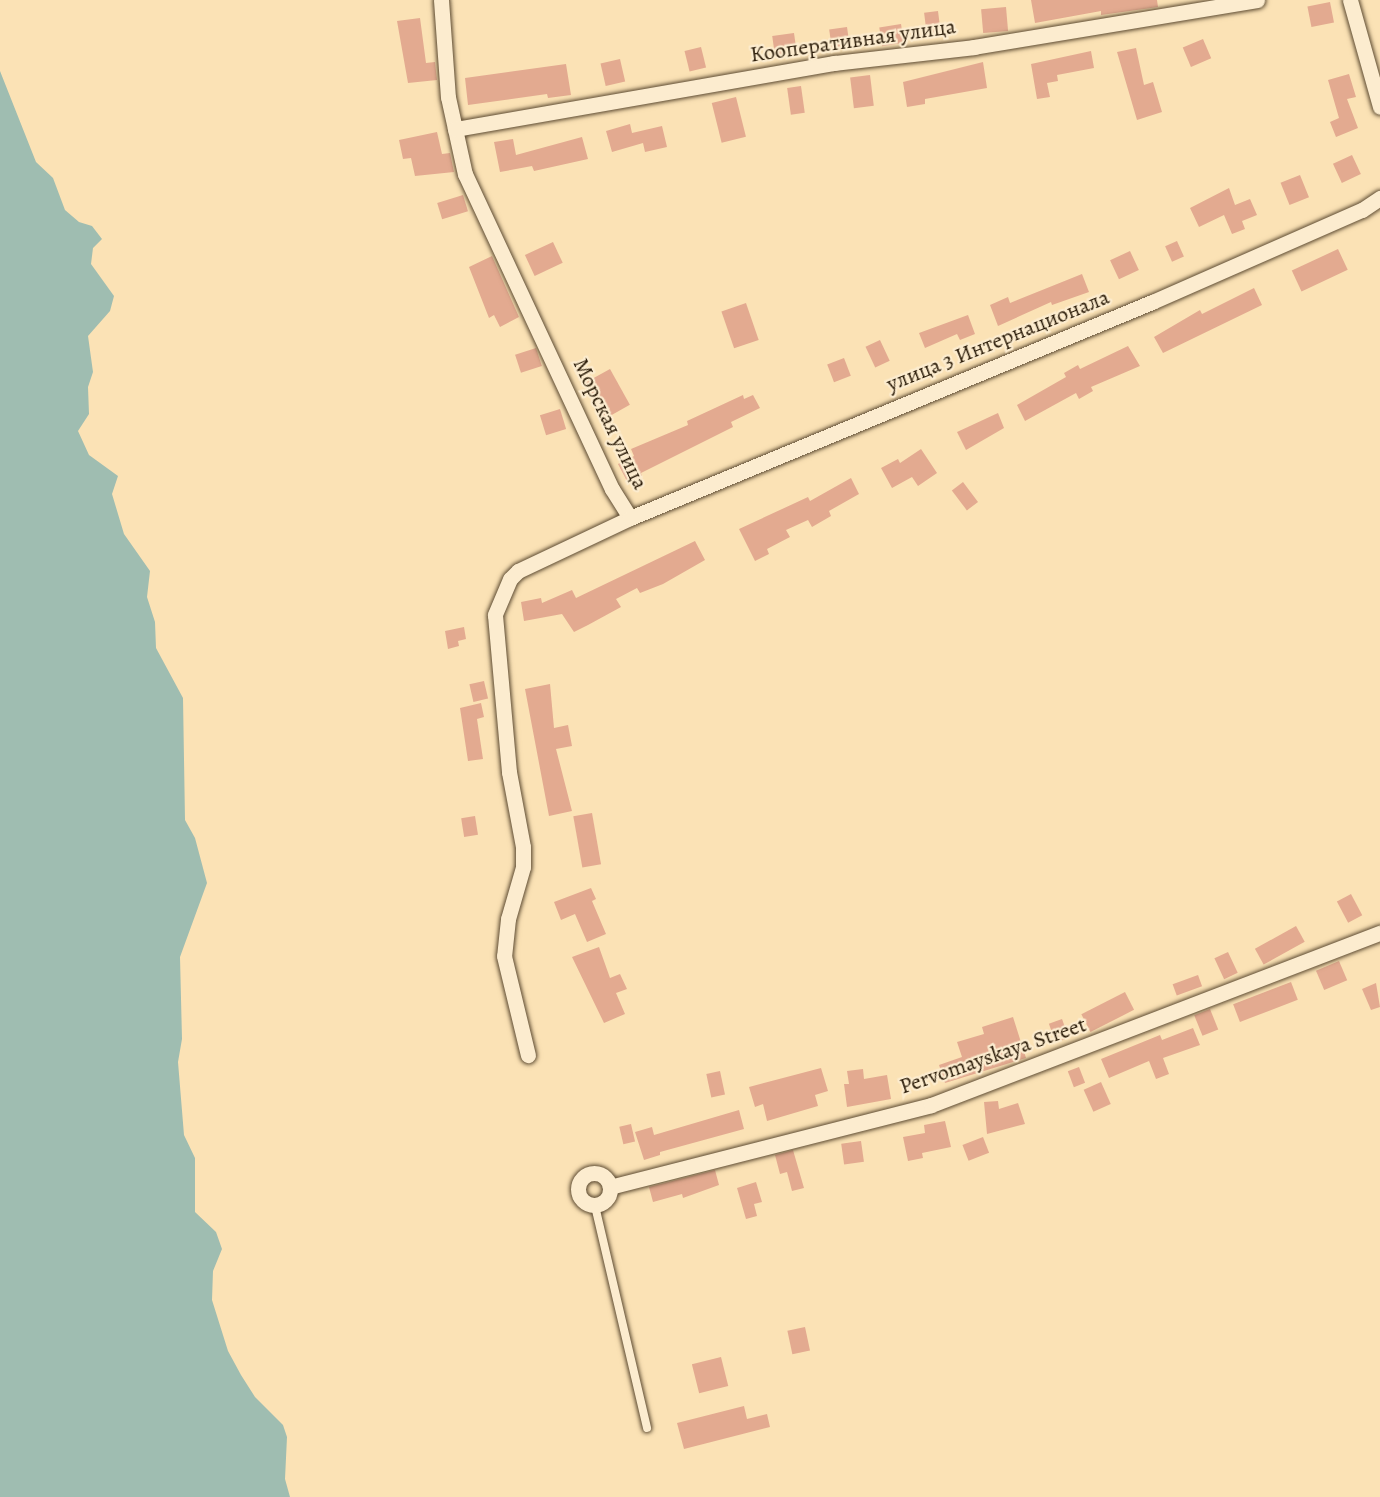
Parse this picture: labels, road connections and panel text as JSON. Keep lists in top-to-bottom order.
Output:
{
  "streets": {
    "street": [
      "Кооперативная улица",
      "улица 3 Интернационала",
      "Морская улица",
      "Pervomayskaya Street"
    ]
  },
  "crossings": [
    ["Кооперативная улица", "Морская улица"],
    ["улица 3 Интернационала", "Морская улица"]
  ]
}
